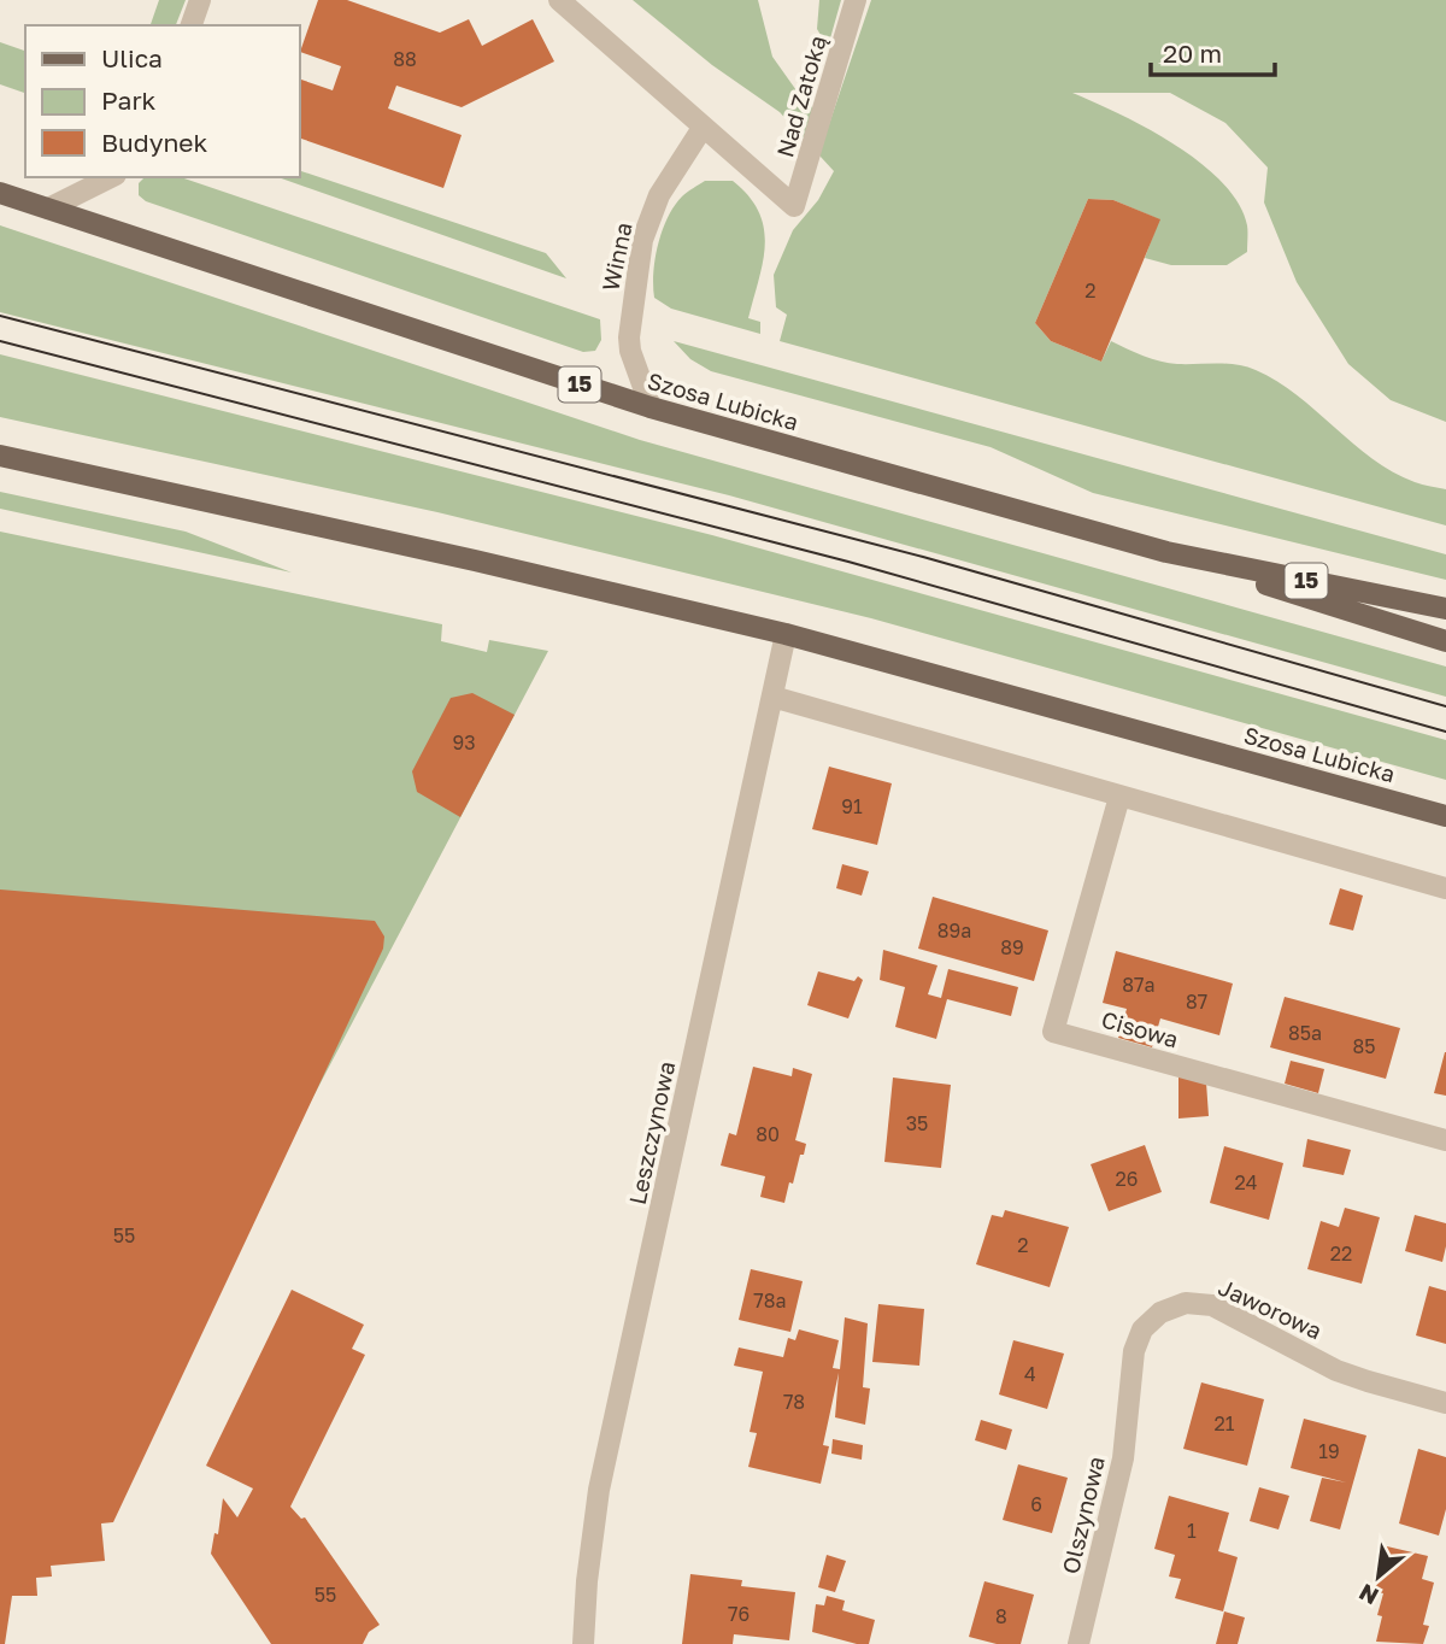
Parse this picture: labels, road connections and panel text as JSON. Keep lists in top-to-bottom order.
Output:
{
  "streets": {
    "main road": ["15", "Szosa Lubicka"],
    "street": [
      "Nad Zatoką",
      "Winna",
      "Cisowa",
      "Leszczynowa",
      "Jaworowa",
      "Olszynowa"
    ]
  },
  "crossings": [
    ["Nad Zatoką", "Winna"],
    ["Winna", "Szosa Lubicka"],
    ["Szosa Lubicka", "Leszczynowa"],
    ["Jaworowa", "Olszynowa"]
  ],
  "house_numbers": [
    "88",
    "2",
    "93",
    "91",
    "89a",
    "89",
    "87a",
    "87",
    "85a",
    "85",
    "35",
    "80",
    "26",
    "24",
    "55",
    "2",
    "22",
    "78a",
    "4",
    "78",
    "21",
    "19",
    "6",
    "1",
    "55",
    "76",
    "8"
  ],
  "legend": ["Ulica", "Park", "Budynek"],
  "scale_bar": "20 m",
  "north": "bottom left"
}
